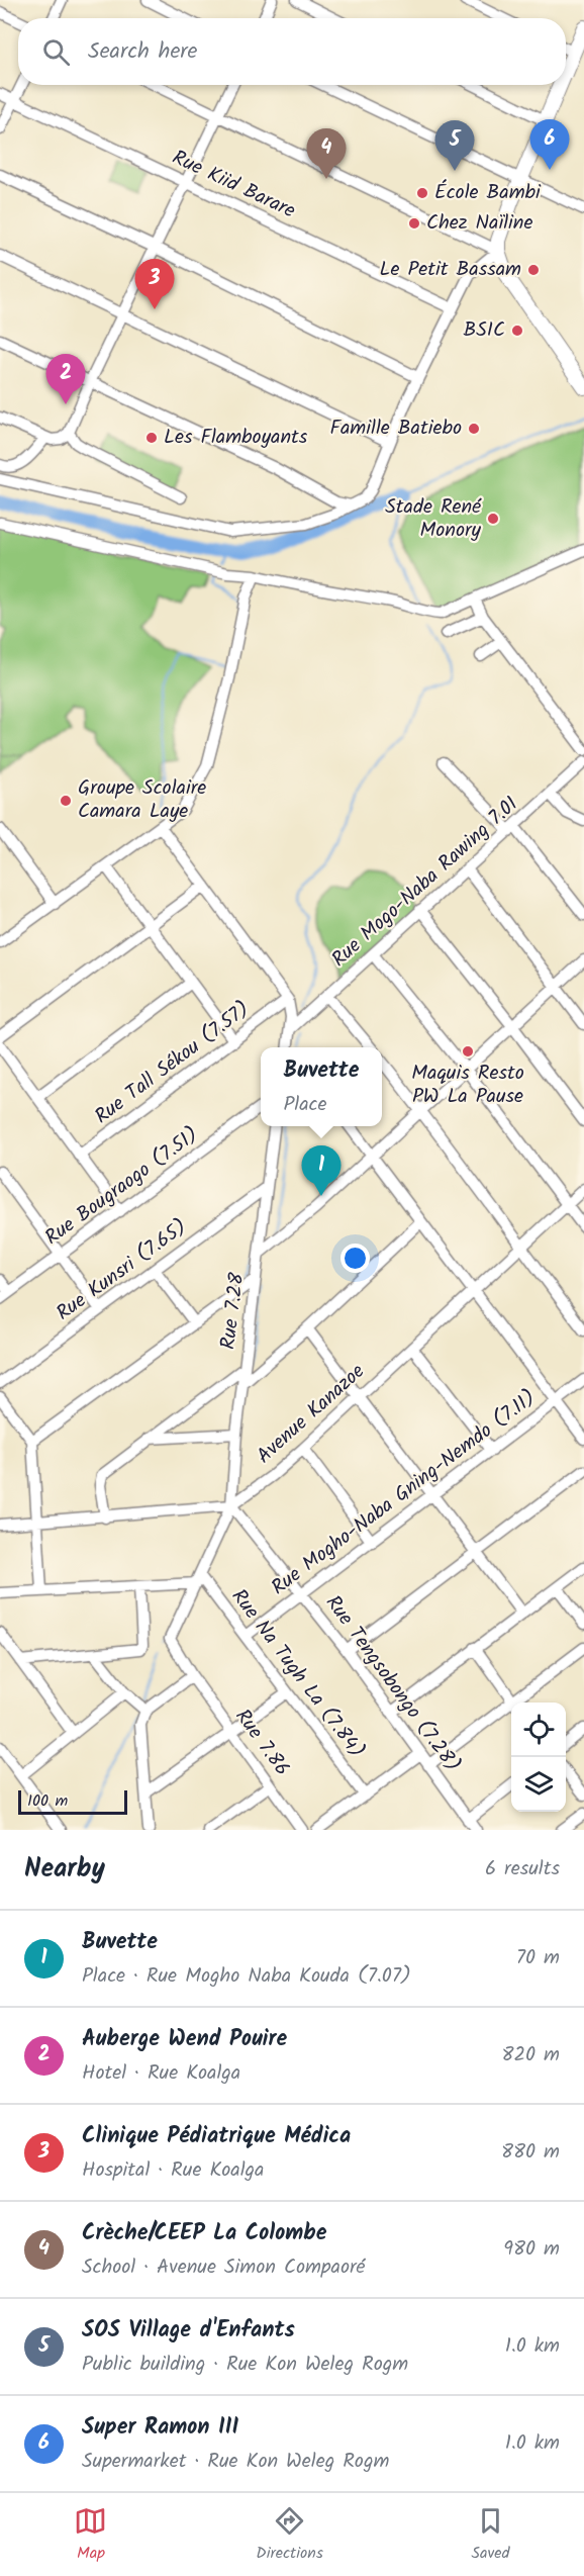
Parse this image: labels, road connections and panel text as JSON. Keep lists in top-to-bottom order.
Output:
{
  "streets": {
    "street": [
      "Rue Kiid Barare",
      "Rue Mogo-Naba Rawing 7.01",
      "Rue Tall Sékou (7.57)",
      "Rue Bougraogo (7.51)",
      "Rue Kunsri (7.65)",
      "Rue 7.28",
      "Avenue Kanazoe",
      "Rue Mogho-Naba Gning-Nemdo (7.11)",
      "Rue Na Tugh La (7.84)",
      "Rue Tengsobongo (7.28)",
      "Rue 7.86"
    ]
  },
  "crossings": [
    ["Rue Kunsri (7.65)", "Rue 7.28"],
    ["Rue 7.28", "Avenue Kanazoe"],
    ["Rue 7.28", "Rue Tengsobongo (7.28)"],
    ["Avenue Kanazoe", "Rue Tengsobongo (7.28)"],
    ["Rue Mogho-Naba Gning-Nemdo (7.11)", "Rue Na Tugh La (7.84)"],
    ["Rue Mogho-Naba Gning-Nemdo (7.11)", "Rue Tengsobongo (7.28)"],
    ["Rue Na Tugh La (7.84)", "Rue 7.86"]
  ],
  "places": [
    "École Bambi",
    "Chez Naïline",
    "Le Petit Bassam",
    "BSIC",
    "Famille Batiebo",
    "Les Flamboyants",
    "Stade René Monory",
    "Groupe Scolaire Camara Laye",
    "Maquis Resto PW La Pause"
  ],
  "scale_bar": "100 m",
  "page": {
    "search": "Search here",
    "pins": [
      "6",
      "5",
      "4",
      "3",
      "2",
      "1"
    ],
    "popup": ["Buvette", "Place"],
    "scale": "100 m",
    "heading": ["Nearby", "6 results"],
    "list": [
      {
        "mark": "1",
        "name": "Buvette",
        "note": "Place · Rue Mogho Naba Kouda (7.07)",
        "value": "70 m"
      },
      {
        "mark": "2",
        "name": "Auberge Wend Pouire",
        "note": "Hotel · Rue Koalga",
        "value": "820 m"
      },
      {
        "mark": "3",
        "name": "Clinique Pédiatrique Médica",
        "note": "Hospital · Rue Koalga",
        "value": "880 m"
      },
      {
        "mark": "4",
        "name": "Crèche/CEEP La Colombe",
        "note": "School · Avenue Simon Compaoré",
        "value": "980 m"
      },
      {
        "mark": "5",
        "name": "SOS Village d'Enfants",
        "note": "Public building · Rue Kon Weleg Rogm",
        "value": "1.0 km"
      },
      {
        "mark": "6",
        "name": "Super Ramon III",
        "note": "Supermarket · Rue Kon Weleg Rogm",
        "value": "1.0 km"
      }
    ],
    "nav": ["Map", "Directions", "Saved"]
  }
}
